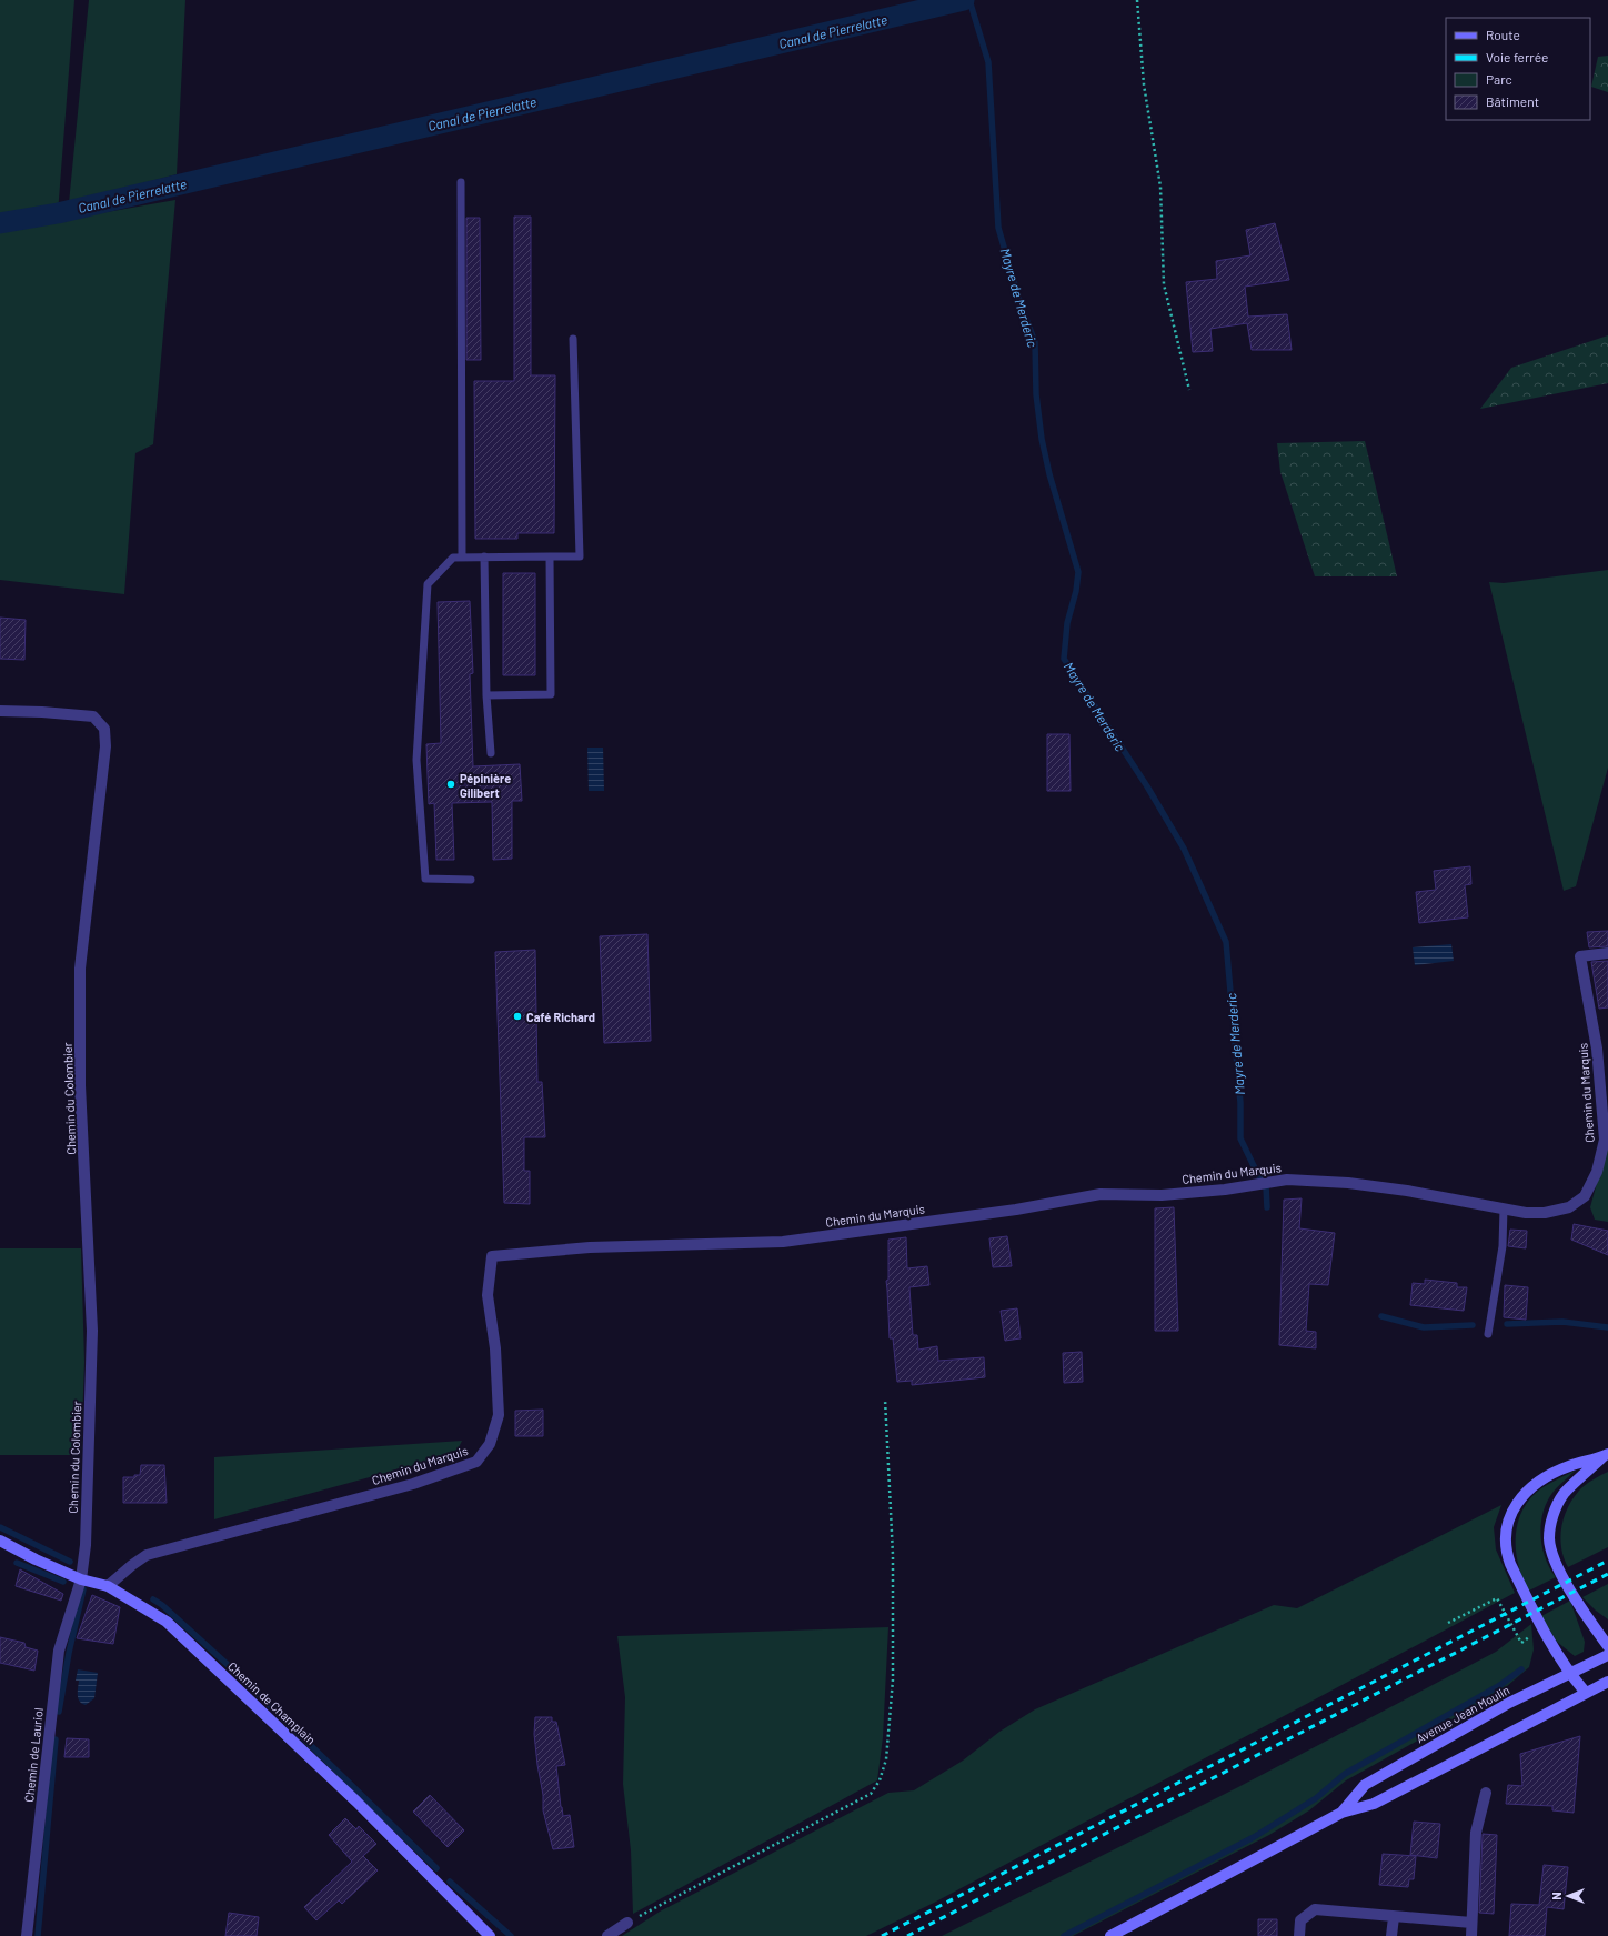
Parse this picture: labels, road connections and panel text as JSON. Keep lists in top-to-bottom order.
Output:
{
  "streets": {
    "street": [
      "Chemin du Marquis",
      "Chemin du Colombier",
      "Chemin de Champlain",
      "Avenue Jean Moulin",
      "Chemin de Lauriol"
    ]
  },
  "crossings": [
    ["Chemin du Marquis", "Chemin de Champlain"],
    ["Chemin du Colombier", "Chemin de Champlain"],
    ["Chemin du Colombier", "Chemin de Lauriol"],
    ["Chemin de Champlain", "Chemin de Lauriol"]
  ],
  "water": ["Canal de Pierrelatte", "Mayre de Merderic"],
  "places": ["Pépinière Gilibert", "Café Richard"],
  "legend": [
    "Route",
    "Voie ferrée",
    "Parc",
    "Bâtiment"
  ],
  "north": "left"
}
